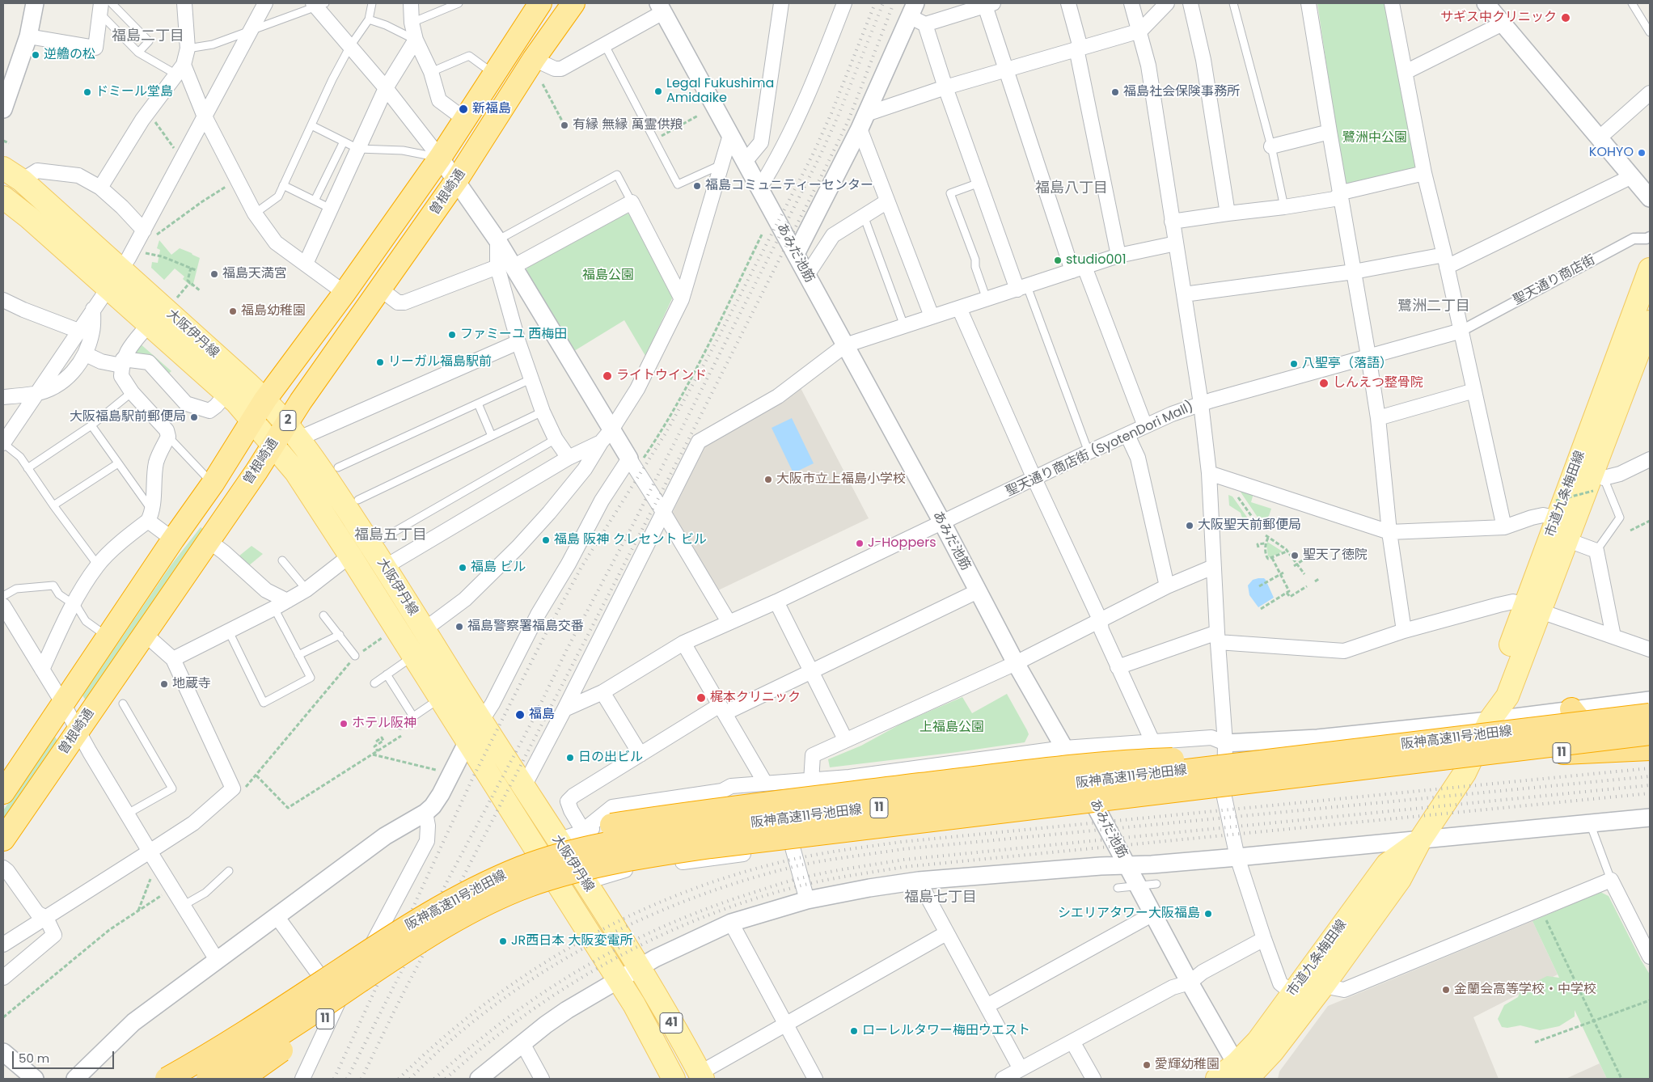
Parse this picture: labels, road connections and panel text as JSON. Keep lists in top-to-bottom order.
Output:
{
  "streets": {
    "highway": [
      "曽根崎通",
      "2",
      "阪神高速11号池田線",
      "11"
    ],
    "main road": ["大阪伊丹線", "市道九条梅田線", "41"],
    "street": ["あみだ池筋", "聖天通り商店街", "聖天通り商店街 (SyotenDori Mall)"]
  },
  "crossings": [
    ["曽根崎通", "大阪伊丹線"],
    ["あみだ池筋", "聖天通り商店街 (SyotenDori Mall)"],
    ["あみだ池筋", "市道九条梅田線"],
    ["聖天通り商店街", "聖天通り商店街 (SyotenDori Mall)"],
    ["市道九条梅田線", "11"],
    ["阪神高速11号池田線", "11"]
  ],
  "districts": [
    "福島二丁目",
    "福島八丁目",
    "鷺洲二丁目",
    "福島五丁目",
    "福島七丁目"
  ],
  "parks": ["鷺洲中公園", "福島公園", "上福島公園"],
  "places": [
    "サギス中クリニック",
    "逆艪の松",
    "Legal Fukushima Amidaike",
    "ドミール堂島",
    "福島社会保険事務所",
    "新福島",
    "有縁 無縁 萬霊供羪",
    "KOHYO",
    "福島コミュニティーセンター",
    "studio001",
    "福島天満宮",
    "福島幼稚園",
    "ファミーユ 西梅田",
    "リーガル福島駅前",
    "八聖亭（落語）",
    "ライトウインド",
    "しんえつ整骨院",
    "大阪福島駅前郵便局",
    "大阪市立上福島小学校",
    "大阪聖天前郵便局",
    "福島 阪神 クレセント ビル",
    "J-Hoppers",
    "聖天了徳院",
    "福島 ビル",
    "福島警察署福島交番",
    "地蔵寺",
    "梶本クリニック",
    "福島",
    "ホテル阪神",
    "日の出ビル",
    "シエリアタワー大阪福島",
    "JR西日本 大阪変電所",
    "金蘭会高等学校・中学校",
    "ローレルタワー梅田ウエスト",
    "愛輝幼稚園"
  ],
  "scale_bar": "50 m"
}
